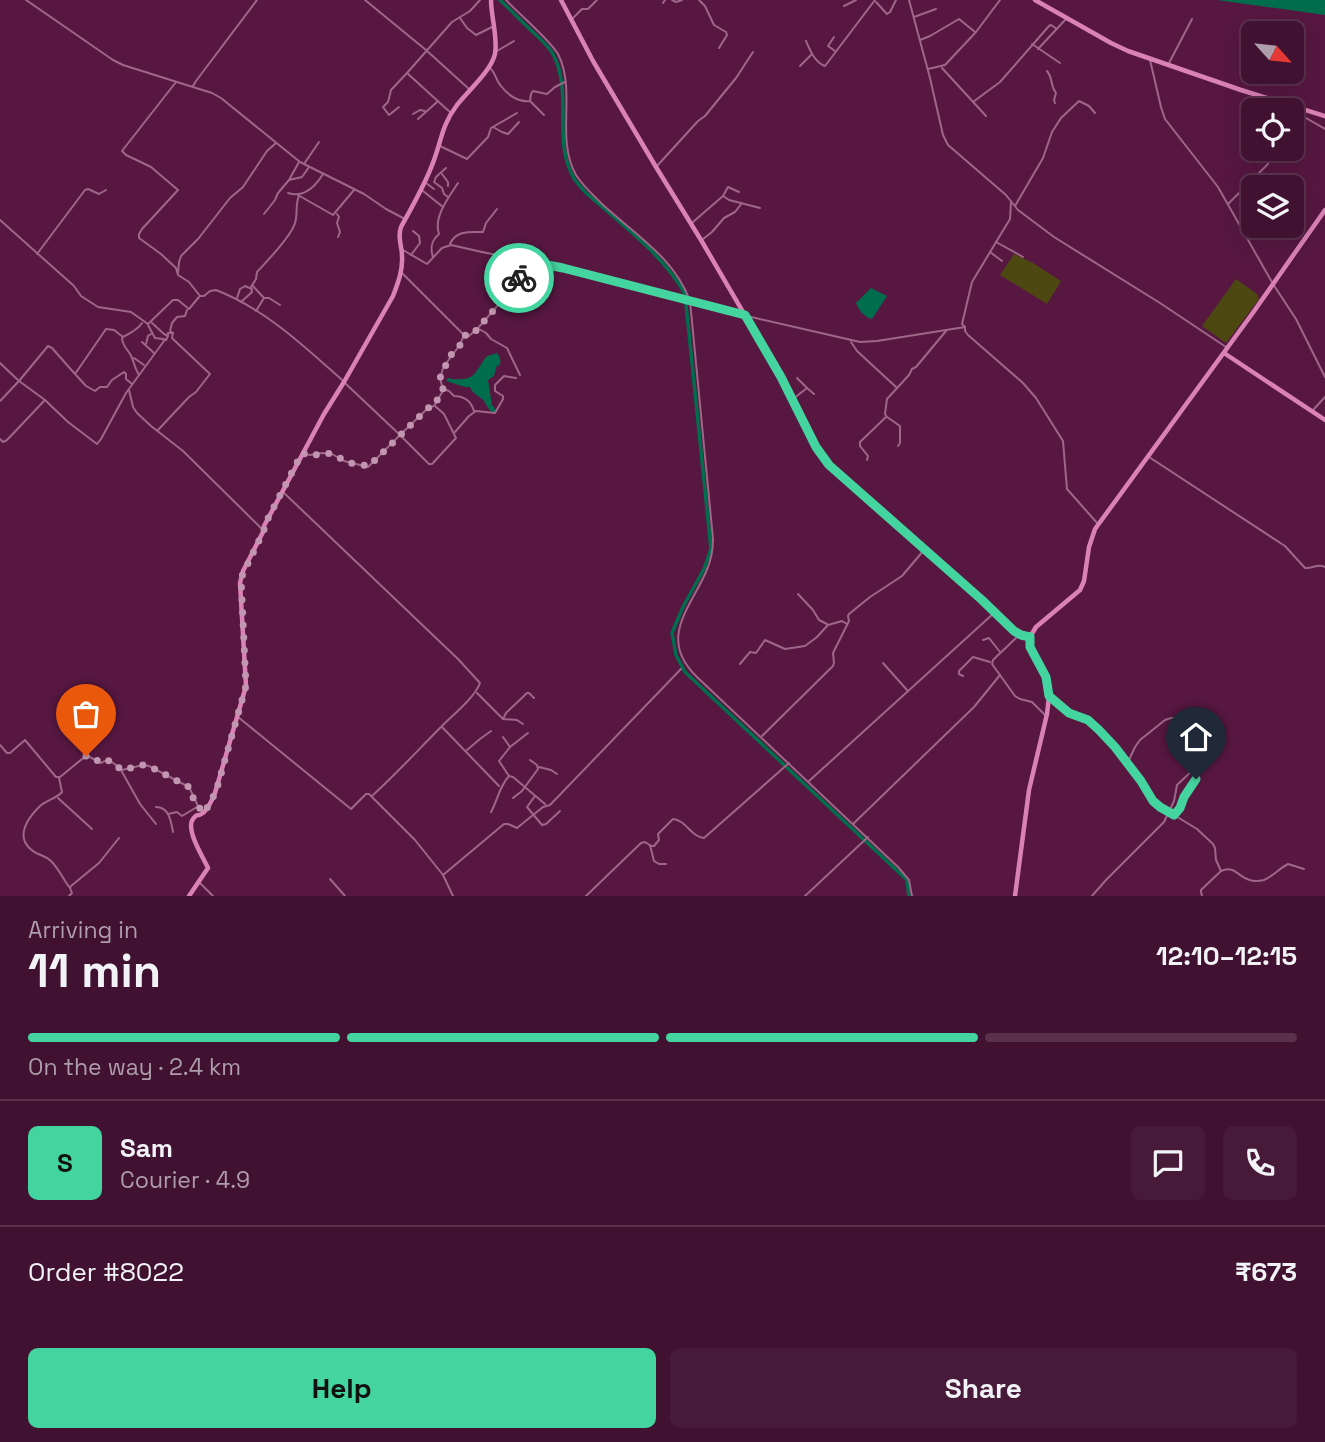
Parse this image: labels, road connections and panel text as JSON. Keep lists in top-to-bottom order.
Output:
{
  "north": "bottom right",
  "page": {
    "heading": ["11 min", "Arriving in", "12:10–12:15"],
    "panel": [
      "Sam",
      "Courier · 4.9",
      "Order #8022",
      "₹673"
    ],
    "bar": "On the way · 2.4 km",
    "round": "S",
    "buttons": ["Help", "Share"]
  }
}
